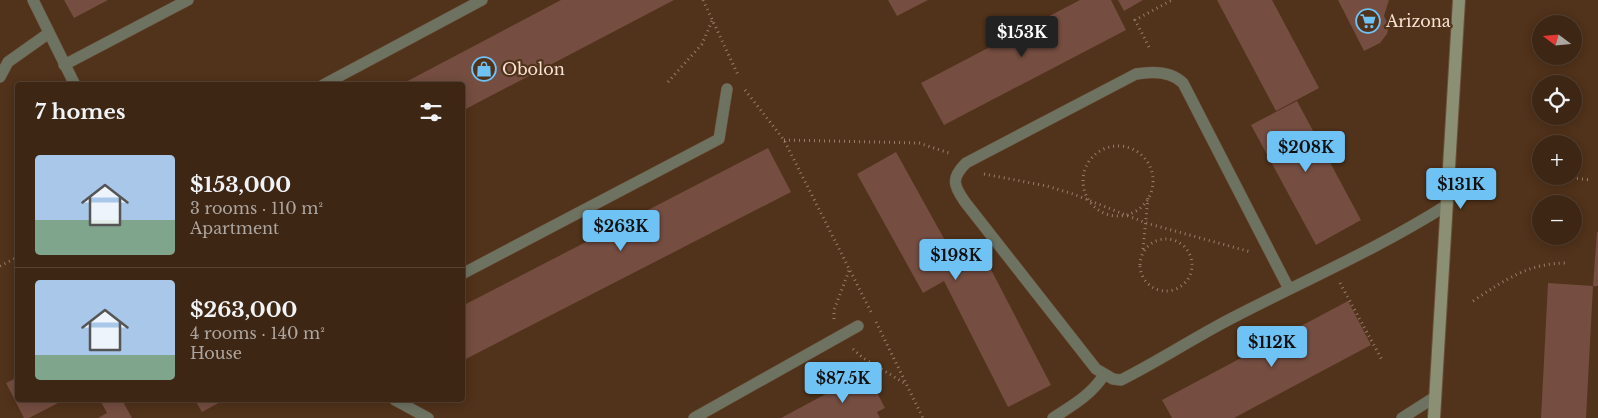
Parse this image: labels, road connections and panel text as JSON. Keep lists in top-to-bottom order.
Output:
{
  "places": {
    "supermarket": ["Arizona"],
    "shop": ["Obolon"]
  },
  "north": "left",
  "page": {
    "map_buttons": ["+", "−"],
    "price": [
      "$153K",
      "$208K",
      "$131K",
      "$263K",
      "$198K",
      "$112K",
      "$87.5K"
    ],
    "heading": "7 homes",
    "list": [
      {
        "name": "$153,000",
        "note": "3 rooms · 110 m² · Apartment"
      },
      {
        "name": "$263,000",
        "note": "4 rooms · 140 m² · House"
      }
    ]
  }
}
